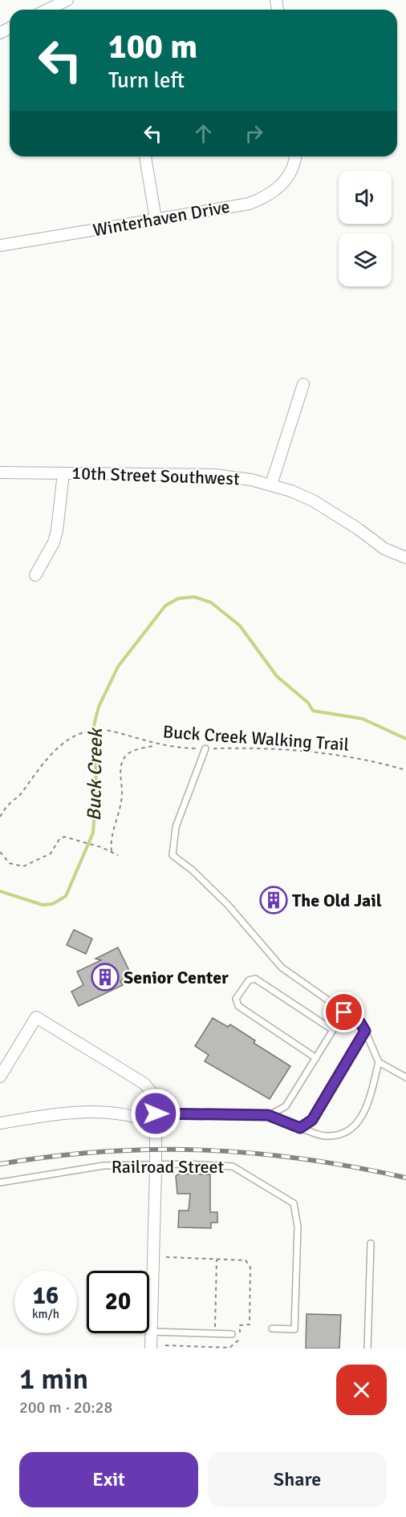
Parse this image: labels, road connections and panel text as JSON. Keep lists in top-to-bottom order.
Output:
{
  "streets": {
    "street": ["Winterhaven Drive", "10th Street Southwest"],
    "lane": ["Railroad Street"],
    "path": ["Buck Creek Walking Trail"]
  },
  "water": ["Buck Creek"],
  "places": {
    "building": ["The Old Jail", "Senior Center"]
  },
  "page": {
    "turn": ["100 m", "Turn left"],
    "speed": "16 km/h",
    "limit": "20",
    "heading": ["1 min", "200 m · 20:28"],
    "buttons": ["Exit", "Share"]
  }
}
